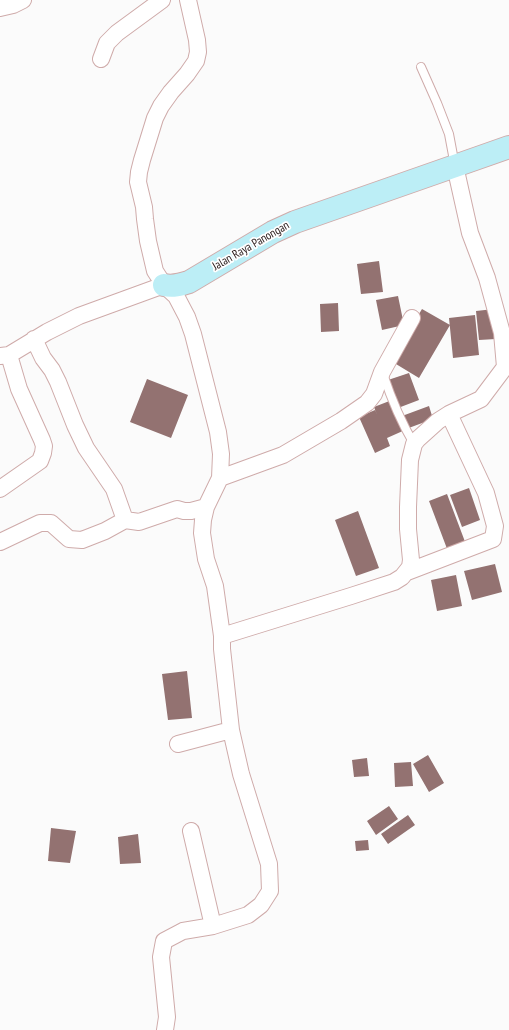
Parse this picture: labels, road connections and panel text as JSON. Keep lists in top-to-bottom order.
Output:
{
  "streets": {
    "street": ["Jalan Raya Panongan"]
  }
}
